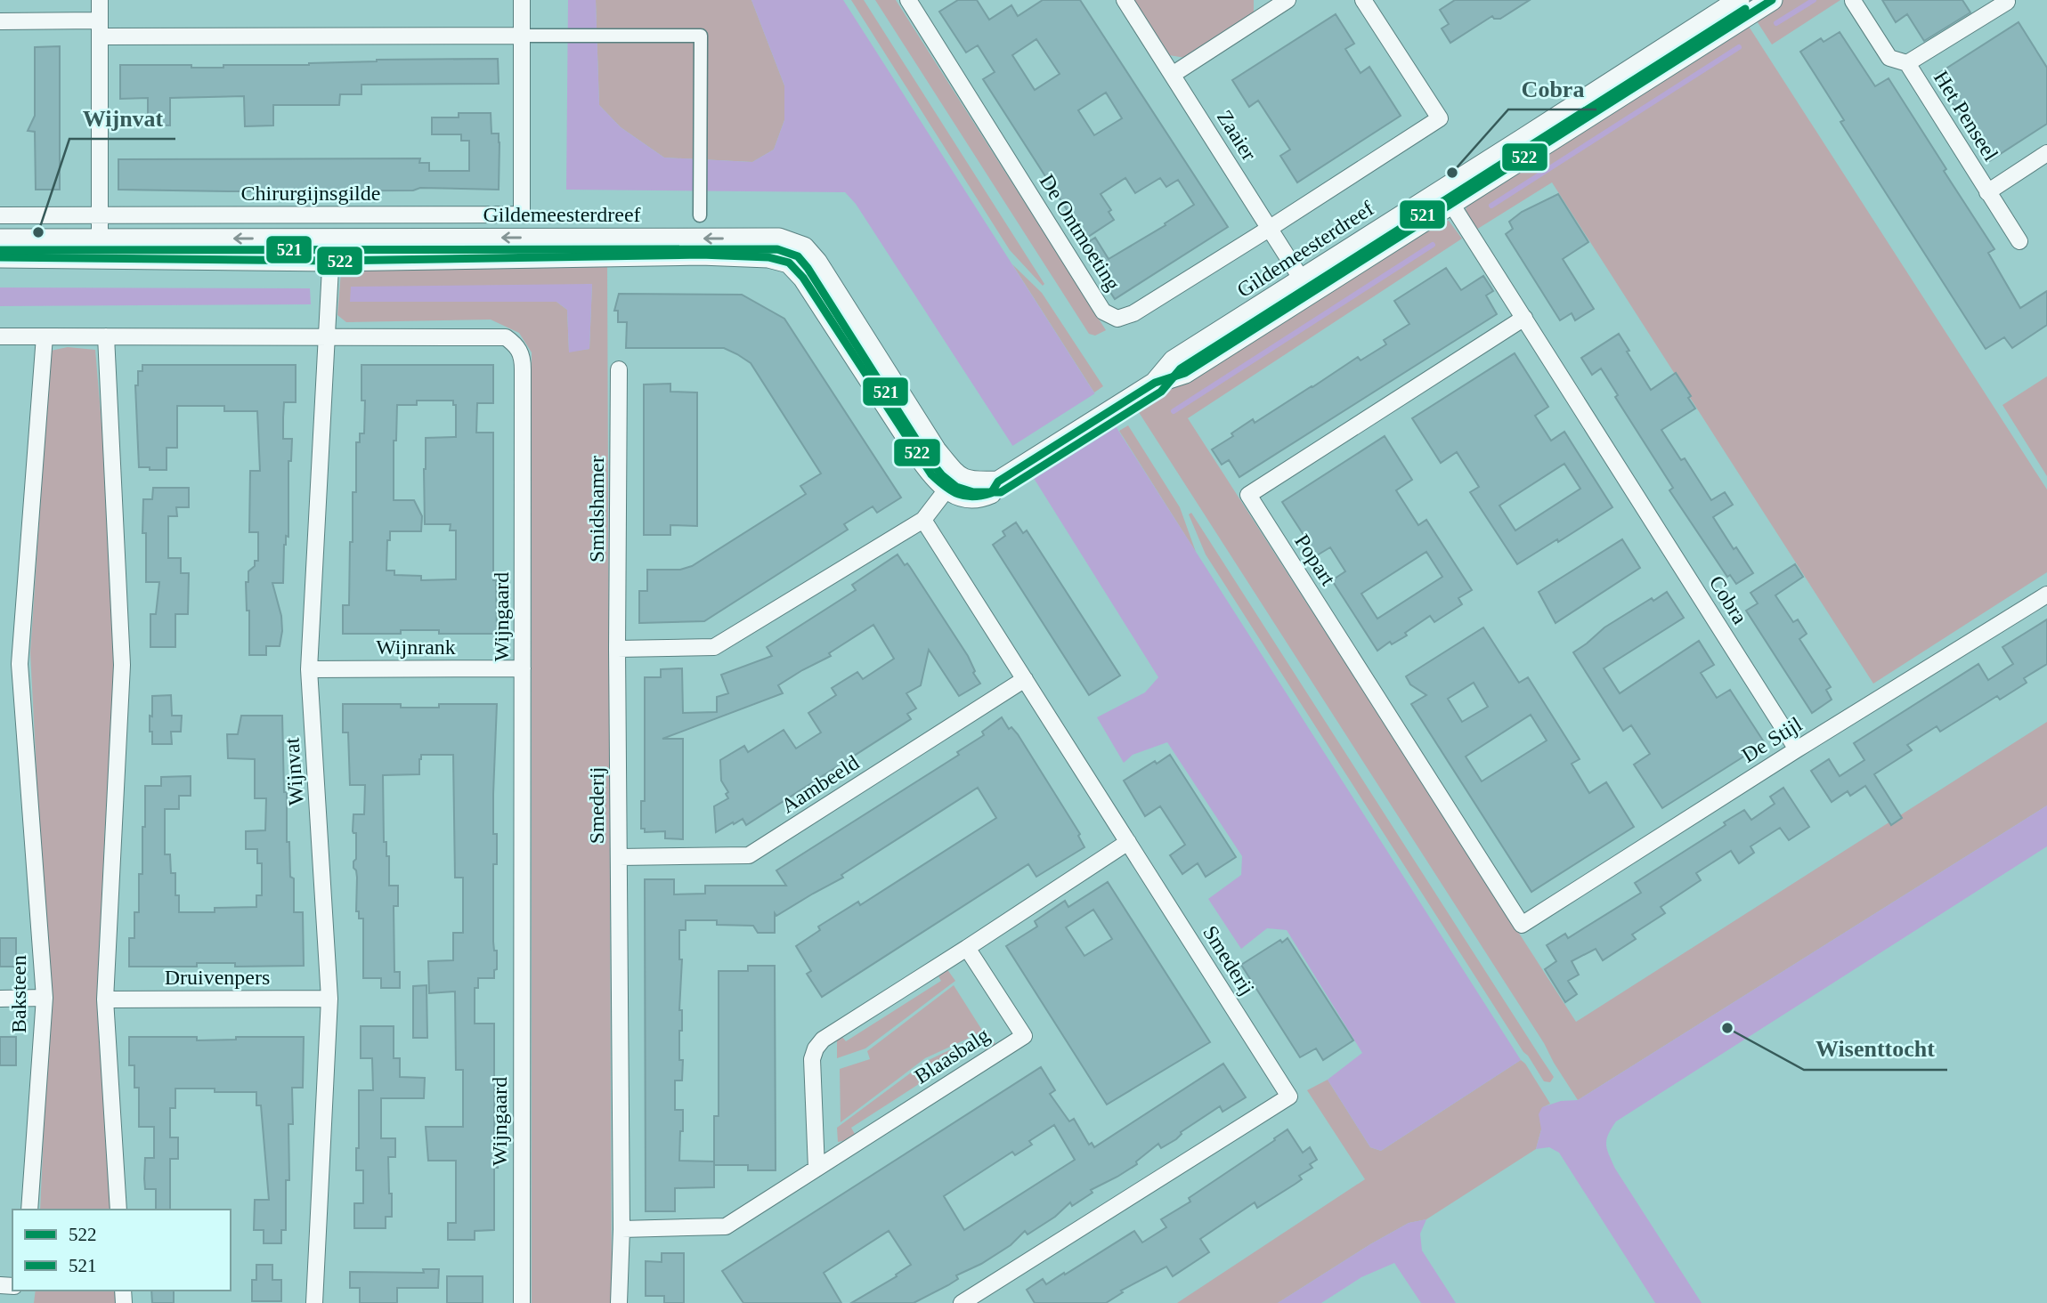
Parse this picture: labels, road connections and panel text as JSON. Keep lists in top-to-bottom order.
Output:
{
  "streets": {
    "street": [
      "Het Penseel",
      "Zaaier",
      "Chirurgijnsgilde",
      "Gildemeesterdreef",
      "De Ontmoeting",
      "Smidshamer",
      "Popart",
      "Cobra",
      "Wijngaard",
      "Wijnrank",
      "De Stijl",
      "Wijnvat",
      "Aambeeld",
      "Smederij",
      "Druivenpers",
      "Baksteen",
      "Blaasbalg"
    ]
  },
  "crossings": [
    ["Zaaier", "Gildemeesterdreef"],
    ["Zaaier", "De Ontmoeting"],
    ["Gildemeesterdreef", "Cobra"],
    ["Gildemeesterdreef", "Wijnvat"],
    ["Smidshamer", "Smederij"],
    ["Popart", "Cobra"],
    ["Popart", "De Stijl"],
    ["Cobra", "De Stijl"],
    ["Wijngaard", "Wijnrank"],
    ["Wijngaard", "Wijnvat"],
    ["Wijngaard", "Baksteen"],
    ["Wijnrank", "Wijnvat"],
    ["Wijnvat", "Druivenpers"],
    ["Aambeeld", "Smederij"],
    ["Smederij", "Blaasbalg"]
  ],
  "places": ["Cobra", "Wijnvat", "Wisenttocht"],
  "lines": ["transit line 522", "transit line 521"],
  "legend": ["522", "521"]
}
